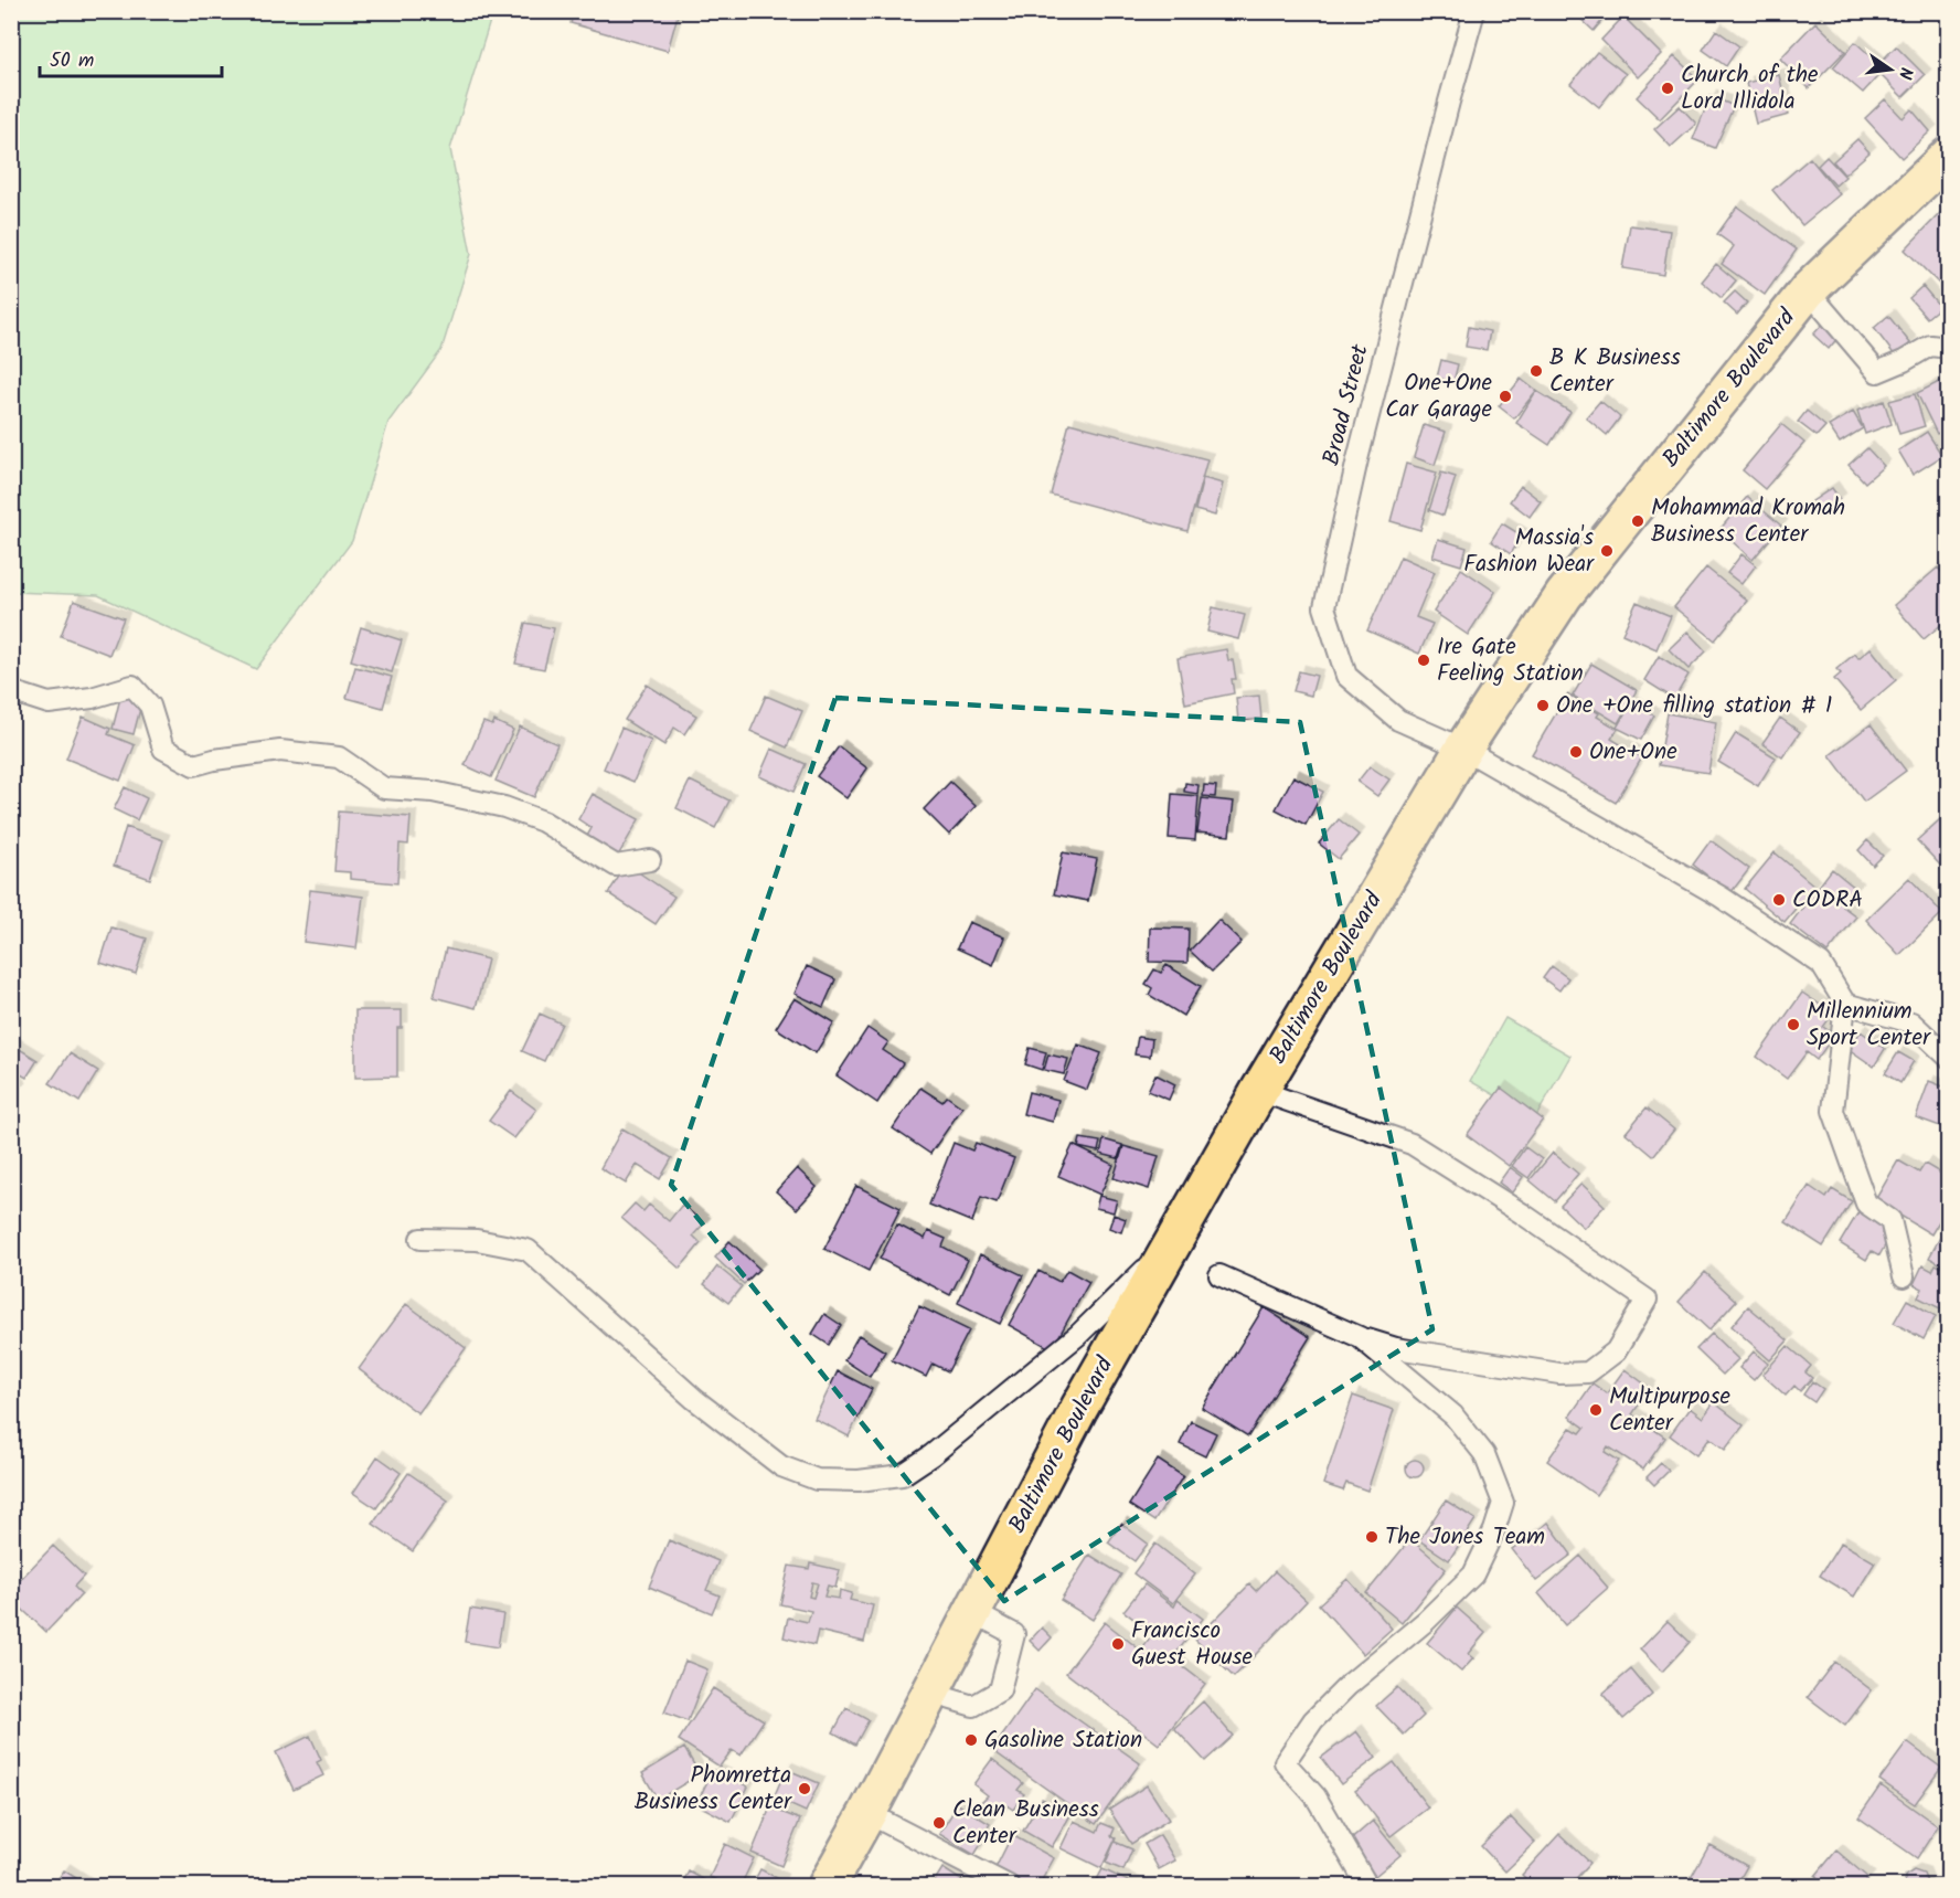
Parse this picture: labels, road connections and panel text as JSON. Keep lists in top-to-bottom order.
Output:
{
  "streets": {
    "highway": ["Baltimore Boulevard"],
    "street": ["Broad Street"]
  },
  "crossings": [
    ["Baltimore Boulevard", "Broad Street"]
  ],
  "places": [
    "Church of the Lord Illidola",
    "B K Business Center",
    "One+One Car Garage",
    "Mohammad Kromah Business Center",
    "Massia's Fashion Wear",
    "Ire Gate Feeling Station",
    "One +One filling station # 1",
    "One+One",
    "CODRA",
    "Millennium Sport Center",
    "Multipurpose Center",
    "The Jones Team",
    "Francisco Guest House",
    "Gasoline Station",
    "Phomretta Business Center",
    "Clean Business Center"
  ],
  "scale_bar": "50 m",
  "north": "right"
}
